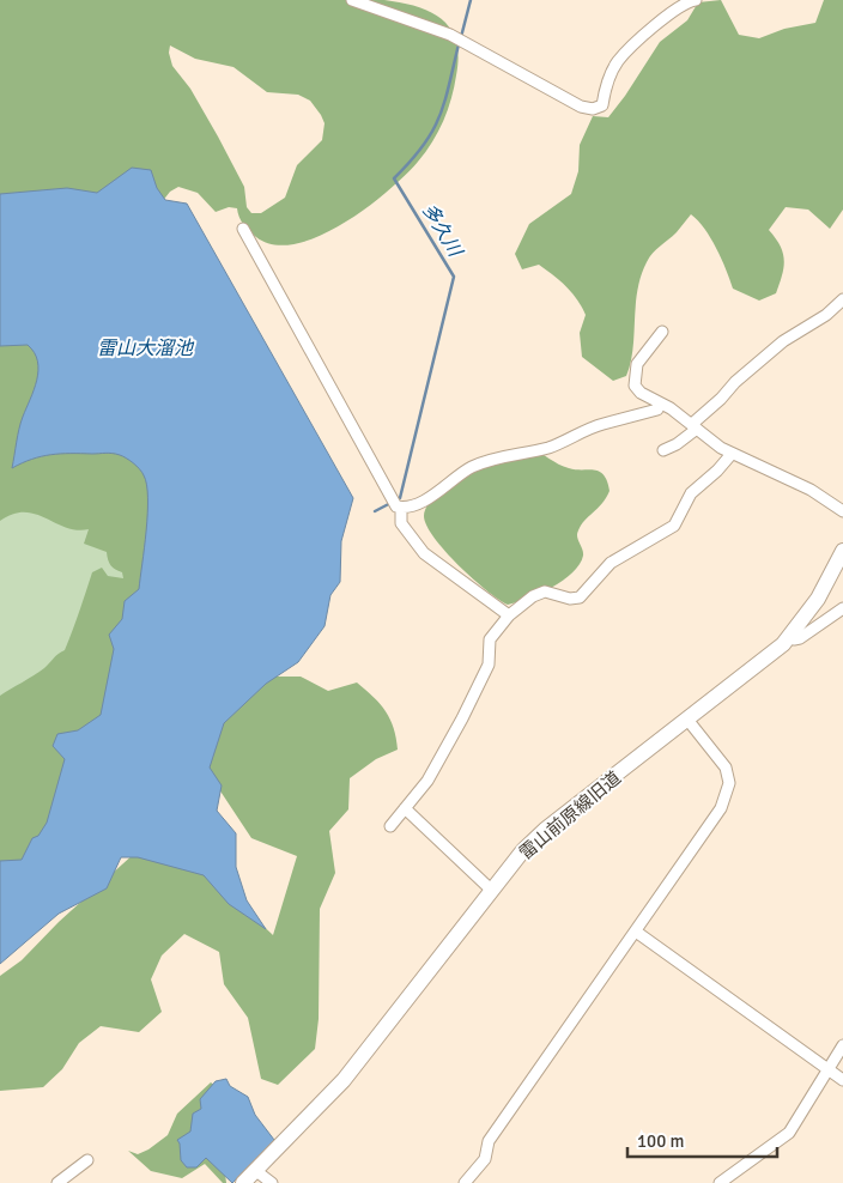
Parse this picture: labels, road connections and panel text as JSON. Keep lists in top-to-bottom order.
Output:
{
  "streets": {
    "street": ["雷山前原線旧道"]
  },
  "water": ["多久川", "雷山大溜池"],
  "scale_bar": "100 m"
}
